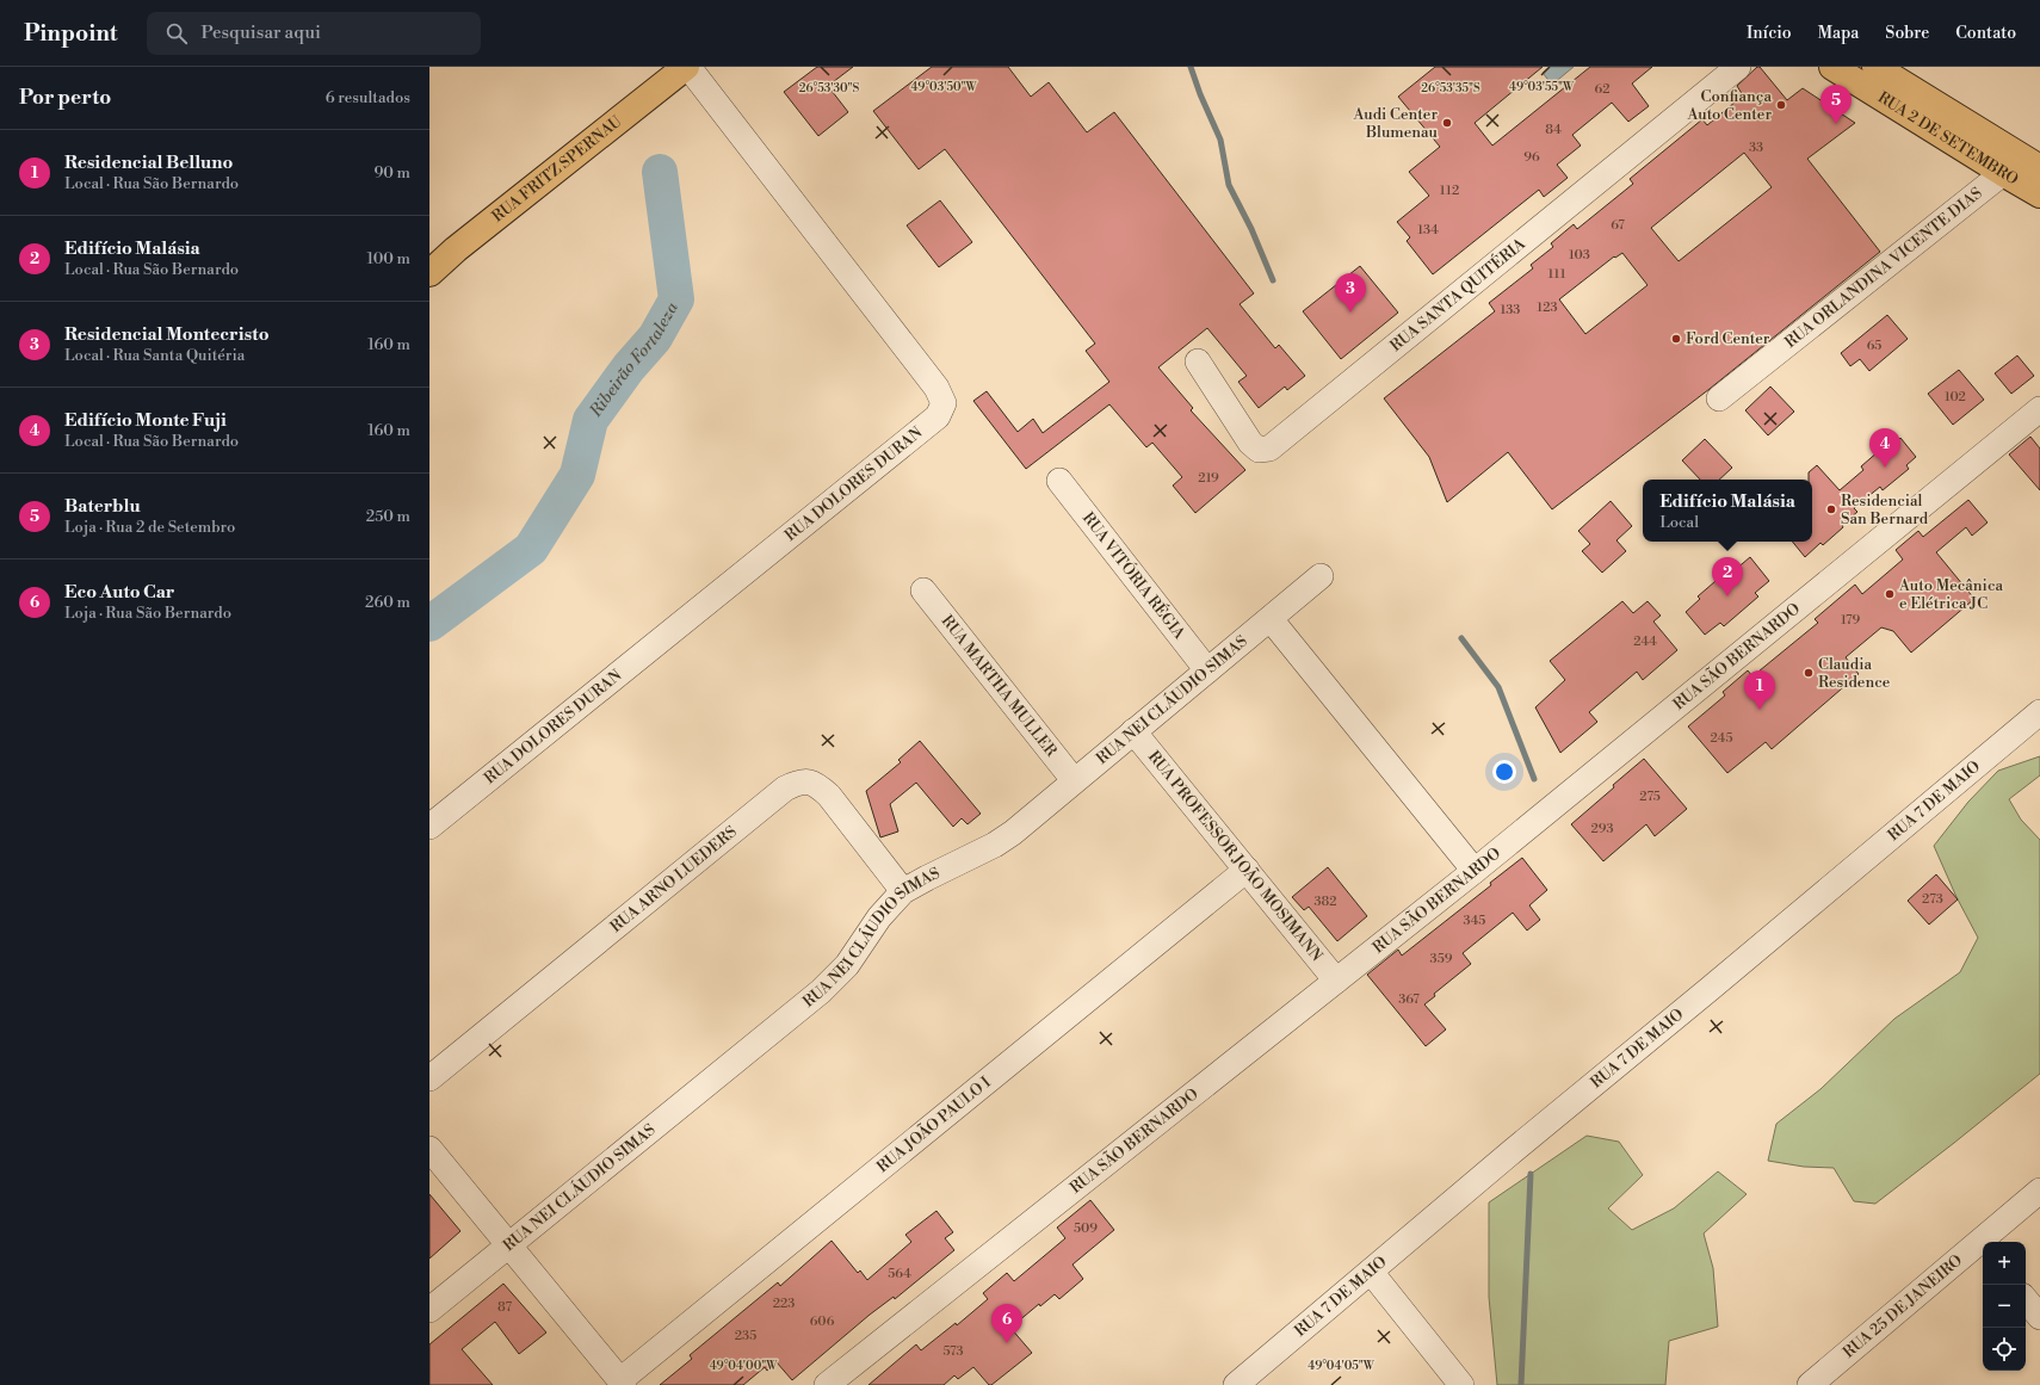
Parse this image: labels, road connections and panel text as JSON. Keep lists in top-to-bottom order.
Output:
{
  "streets": {
    "main road": ["RUA 2 DE SETEMBRO", "RUA FRITZ SPERNAU"],
    "street": [
      "RUA ORLANDINA VICENTE DIAS",
      "RUA SANTA QUITÉRIA",
      "RUA DOLORES DURAN",
      "RUA VITÓRIA RÉGIA",
      "RUA SÃO BERNARDO",
      "RUA MARTHA MULLER",
      "RUA NEI CLÁUDIO SIMAS",
      "RUA 7 DE MAIO",
      "RUA PROFESSOR JOÃO MOSIMANN",
      "RUA ARNO LUEDERS",
      "RUA JOÃO PAULO I",
      "RUA 25 DE JANEIRO"
    ]
  },
  "crossings": [
    ["RUA 2 DE SETEMBRO", "RUA ORLANDINA VICENTE DIAS"],
    ["RUA FRITZ SPERNAU", "RUA DOLORES DURAN"],
    ["RUA VITÓRIA RÉGIA", "RUA NEI CLÁUDIO SIMAS"],
    ["RUA SÃO BERNARDO", "RUA PROFESSOR JOÃO MOSIMANN"],
    ["RUA MARTHA MULLER", "RUA NEI CLÁUDIO SIMAS"],
    ["RUA NEI CLÁUDIO SIMAS", "RUA PROFESSOR JOÃO MOSIMANN"],
    ["RUA NEI CLÁUDIO SIMAS", "RUA ARNO LUEDERS"],
    ["RUA PROFESSOR JOÃO MOSIMANN", "RUA JOÃO PAULO I"]
  ],
  "water": ["Ribeirão Fortaleza"],
  "places": [
    "Confiança Auto Center",
    "Audi Center Blumenau",
    "Ford Center",
    "Residencial San Bernard",
    "Auto Mecânica e Elétrica JC",
    "Claudia Residence"
  ],
  "house_numbers": [
    "62",
    "84",
    "33",
    "96",
    "112",
    "67",
    "134",
    "103",
    "111",
    "123",
    "133",
    "65",
    "102",
    "219",
    "179",
    "244",
    "245",
    "275",
    "293",
    "273",
    "382",
    "345",
    "359",
    "367",
    "509",
    "564",
    "223",
    "87",
    "606",
    "235",
    "573"
  ],
  "page": {
    "header": "Pinpoint",
    "search": "Pesquisar aqui",
    "nav": [
      "Início",
      "Mapa",
      "Sobre",
      "Contato"
    ],
    "heading": ["Por perto", "6 resultados"],
    "pins": [
      "5",
      "3",
      "4",
      "2",
      "1",
      "6"
    ],
    "list": [
      {
        "mark": "1",
        "name": "Residencial Belluno",
        "note": "Local · Rua São Bernardo",
        "value": "90 m"
      },
      {
        "mark": "2",
        "name": "Edifício Malásia",
        "note": "Local · Rua São Bernardo",
        "value": "100 m"
      },
      {
        "mark": "3",
        "name": "Residencial Montecristo",
        "note": "Local · Rua Santa Quitéria",
        "value": "160 m"
      },
      {
        "mark": "4",
        "name": "Edifício Monte Fuji",
        "note": "Local · Rua São Bernardo",
        "value": "160 m"
      },
      {
        "mark": "5",
        "name": "Baterblu",
        "note": "Loja · Rua 2 de Setembro",
        "value": "250 m"
      },
      {
        "mark": "6",
        "name": "Eco Auto Car",
        "note": "Loja · Rua São Bernardo",
        "value": "260 m"
      }
    ],
    "popup": ["Edifício Malásia", "Local"],
    "map_buttons": ["+", "−"]
  },
  "coordinates": [
    "49°03'50\"W",
    "49°03'55\"W",
    "26°53'30\"S",
    "26°53'35\"S",
    "49°04'00\"W",
    "49°04'05\"W"
  ]
}
